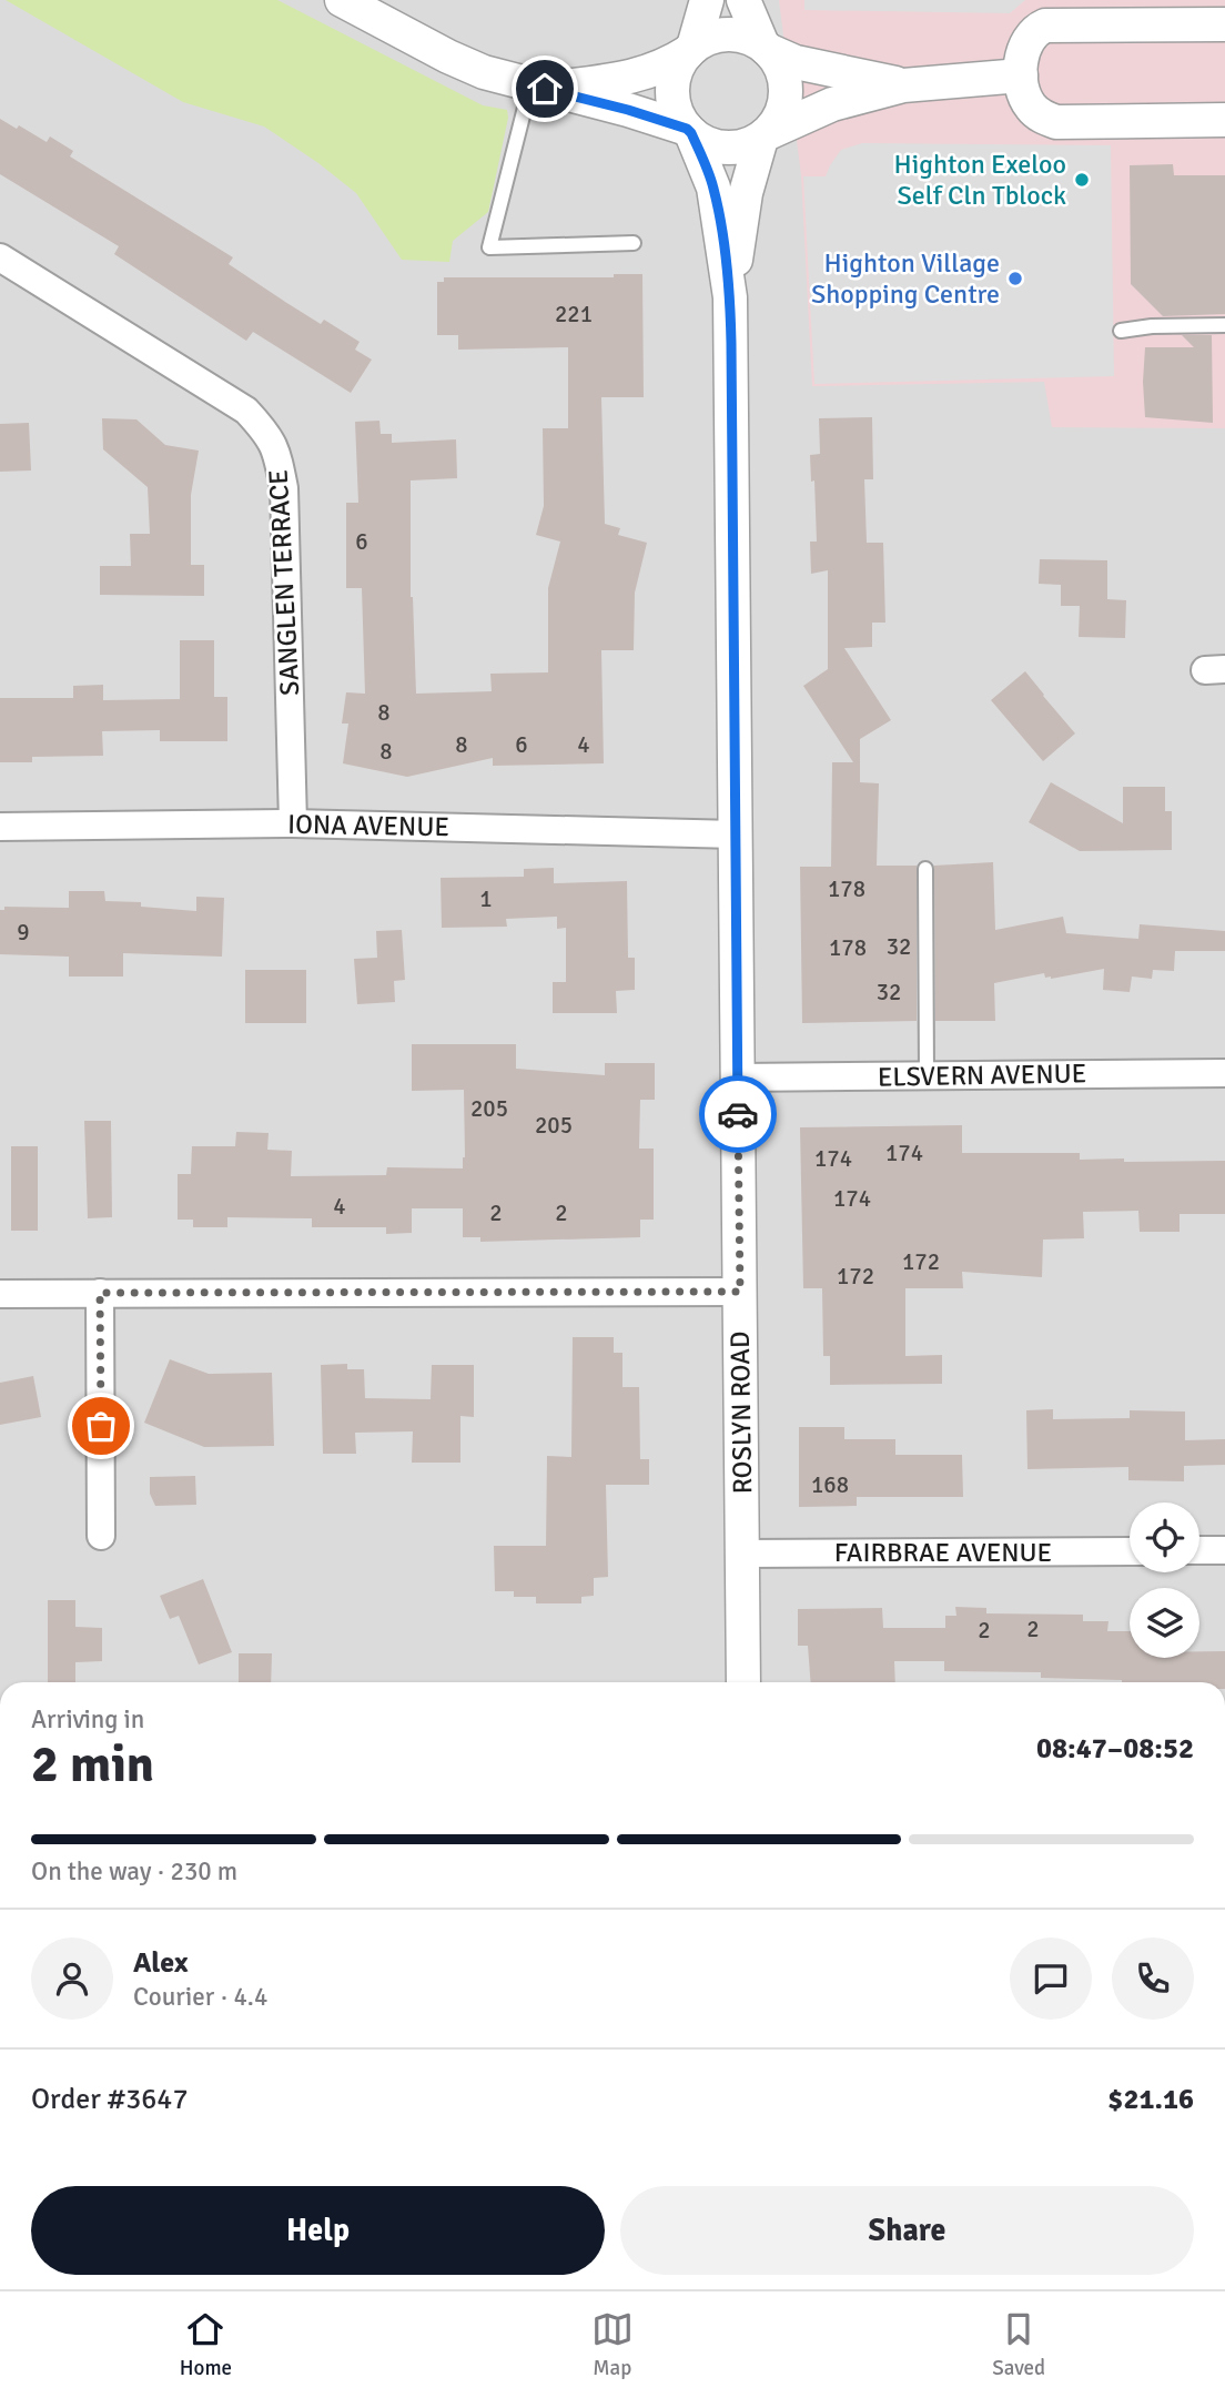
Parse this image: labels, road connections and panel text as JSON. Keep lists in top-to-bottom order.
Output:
{
  "streets": {
    "street": [
      "SANGLEN TERRACE",
      "IONA AVENUE",
      "ELSVERN AVENUE",
      "ROSLYN ROAD",
      "FAIRBRAE AVENUE"
    ]
  },
  "crossings": [
    ["SANGLEN TERRACE", "IONA AVENUE"],
    ["IONA AVENUE", "ROSLYN ROAD"],
    ["ELSVERN AVENUE", "ROSLYN ROAD"],
    ["ROSLYN ROAD", "FAIRBRAE AVENUE"]
  ],
  "places": ["Highton Exeloo Self Cln Tblock", "Highton Village Shopping Centre"],
  "house_numbers": [
    "221",
    "6",
    "8",
    "8",
    "6",
    "4",
    "8",
    "178",
    "1",
    "9",
    "32",
    "178",
    "32",
    "205",
    "205",
    "174",
    "174",
    "174",
    "4",
    "2",
    "2",
    "172",
    "172",
    "168",
    "2",
    "2"
  ],
  "page": {
    "heading": ["2 min", "Arriving in", "08:47–08:52"],
    "panel": [
      "Alex",
      "Courier · 4.4",
      "Order #3647",
      "$21.16"
    ],
    "bar": "On the way · 230 m",
    "buttons": ["Help", "Share"],
    "tabs": ["Home", "Map", "Saved"]
  }
}
